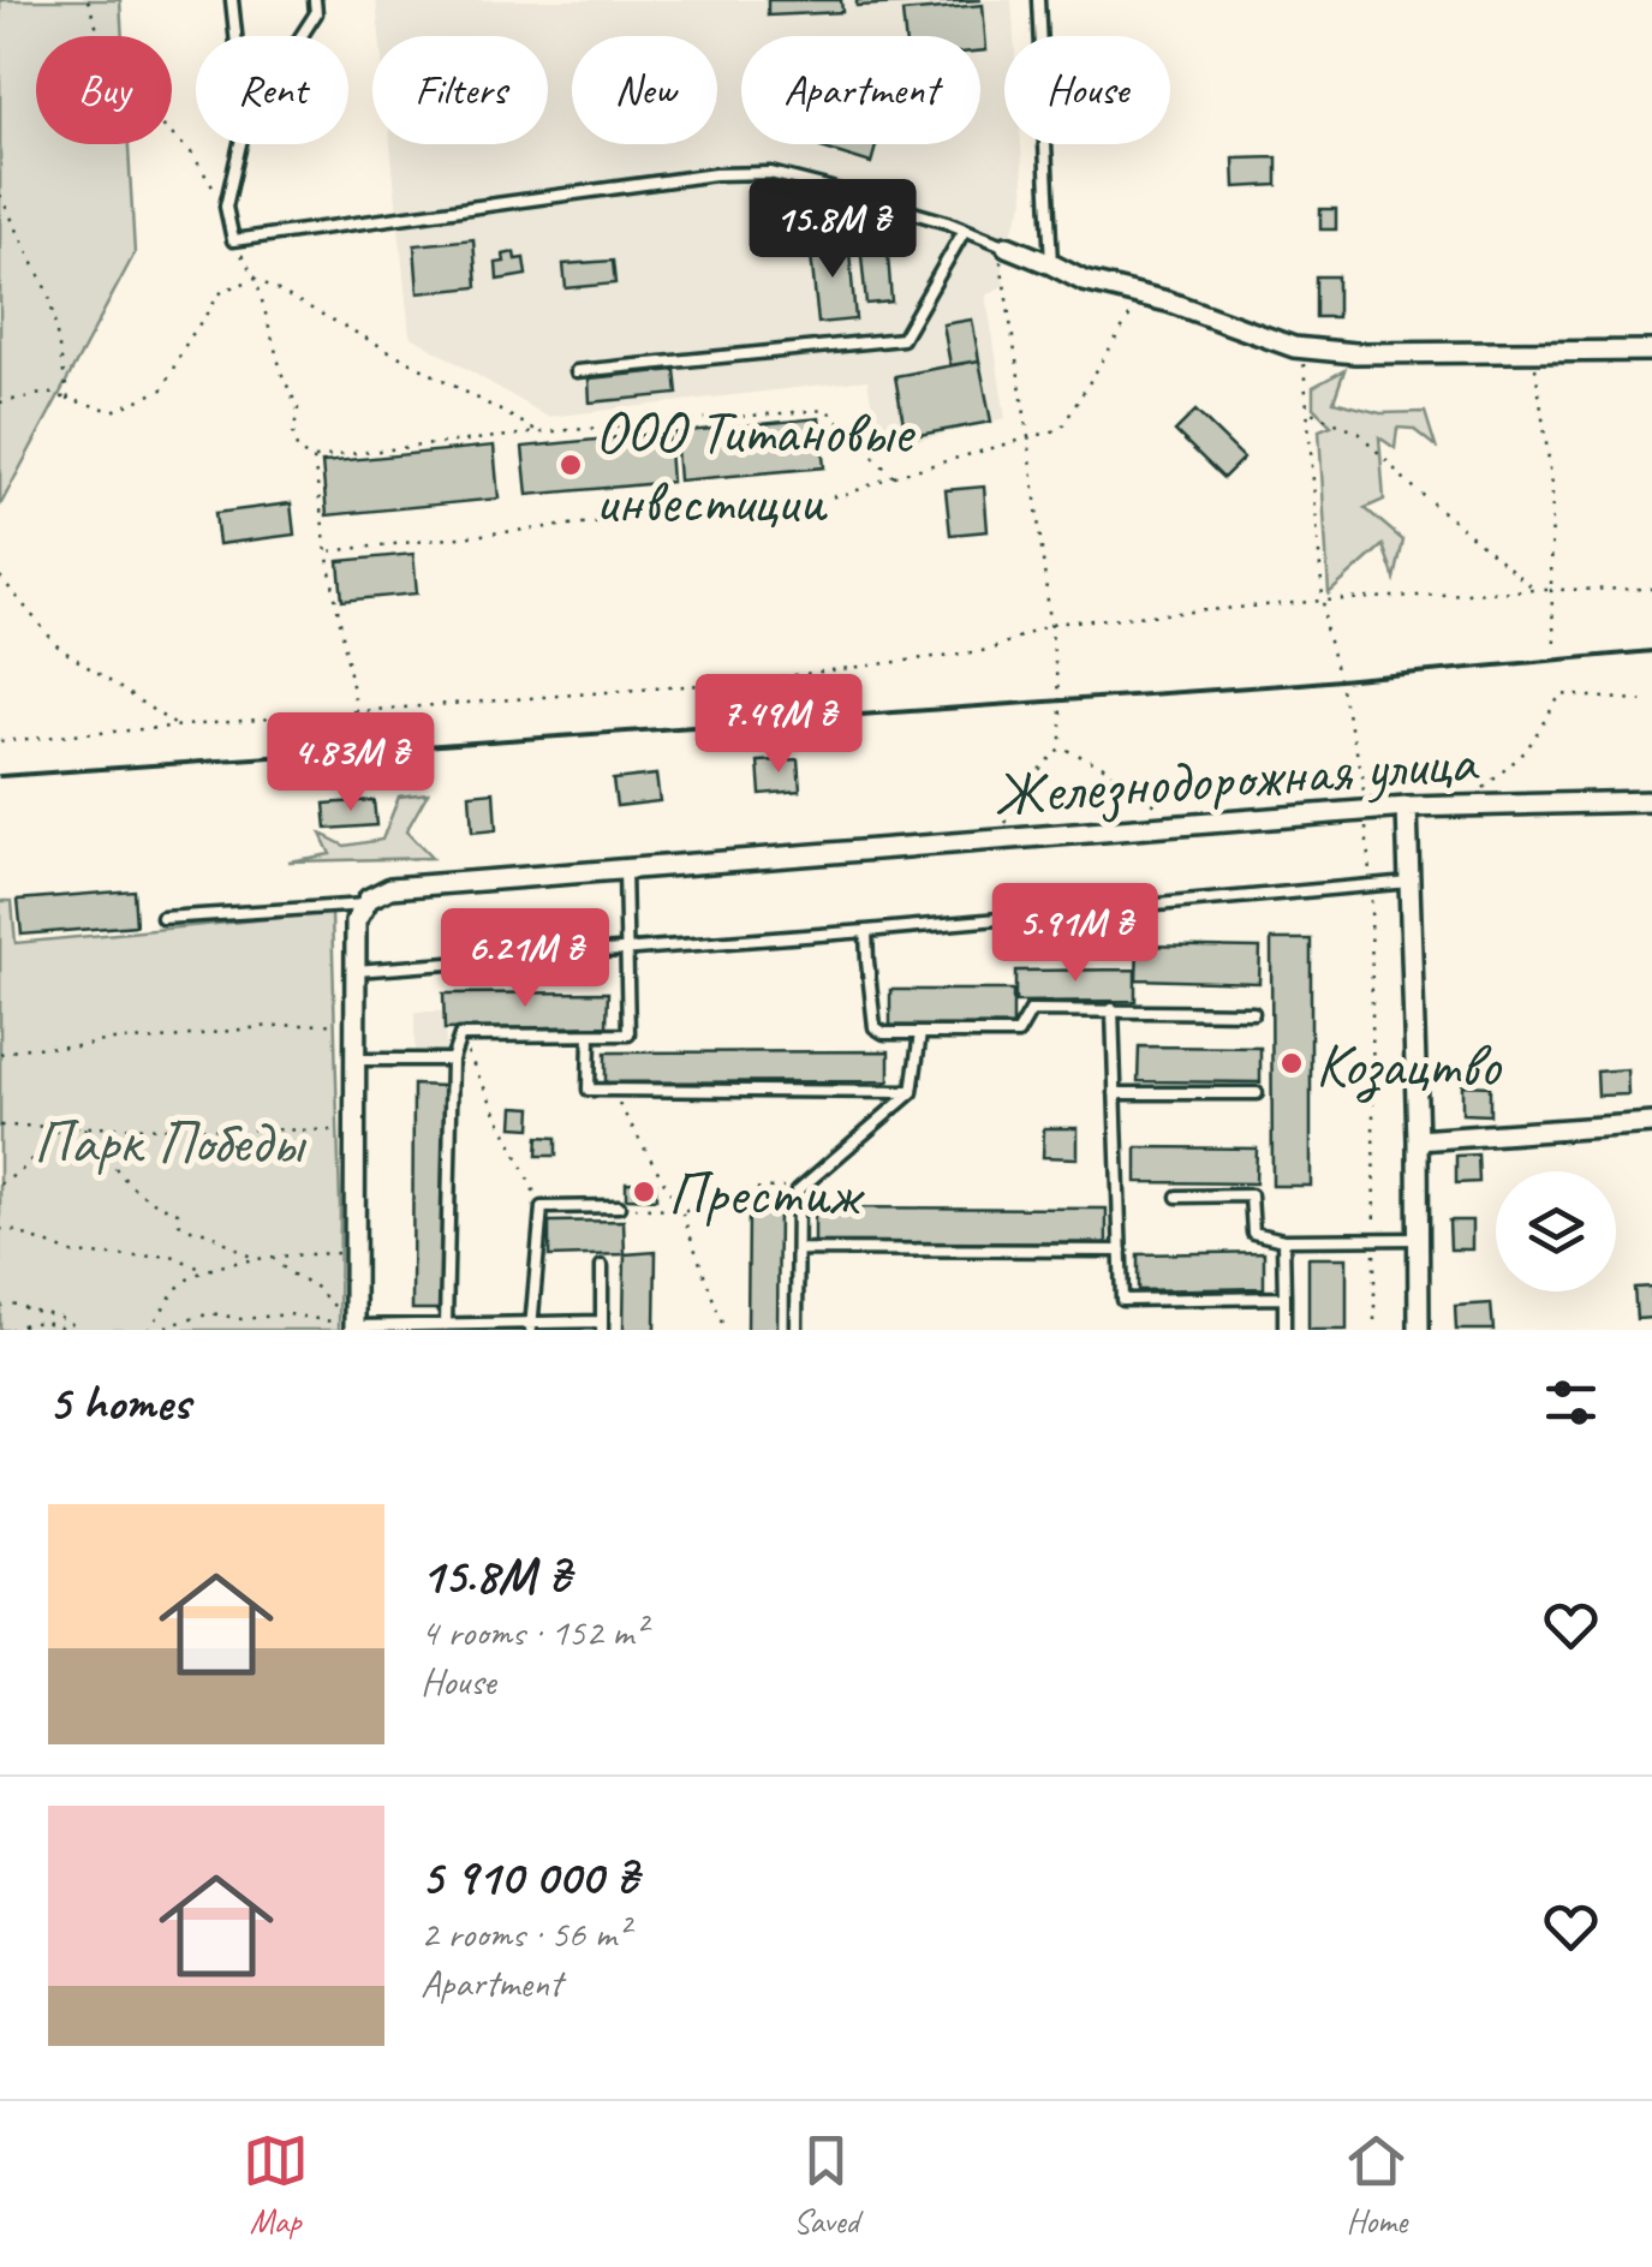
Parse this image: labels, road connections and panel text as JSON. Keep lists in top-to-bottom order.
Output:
{
  "streets": {
    "street": ["Железнодорожная улица"]
  },
  "parks": ["Парк Победы"],
  "places": ["ООО Титановые инвестиции", "Козацтво", "Престиж"],
  "page": {
    "chip": [
      "Buy",
      "Rent",
      "Filters",
      "New",
      "Apartment",
      "House"
    ],
    "price": [
      "15.8M ₴",
      "7.49M ₴",
      "4.83M ₴",
      "5.91M ₴",
      "6.21M ₴"
    ],
    "heading": "5 homes",
    "list": [
      {
        "name": "15.8M ₴",
        "note": "4 rooms · 152 m² · House"
      },
      {
        "name": "5 910 000 ₴",
        "note": "2 rooms · 56 m² · Apartment"
      }
    ],
    "tabs": ["Map", "Saved", "Home"]
  }
}
